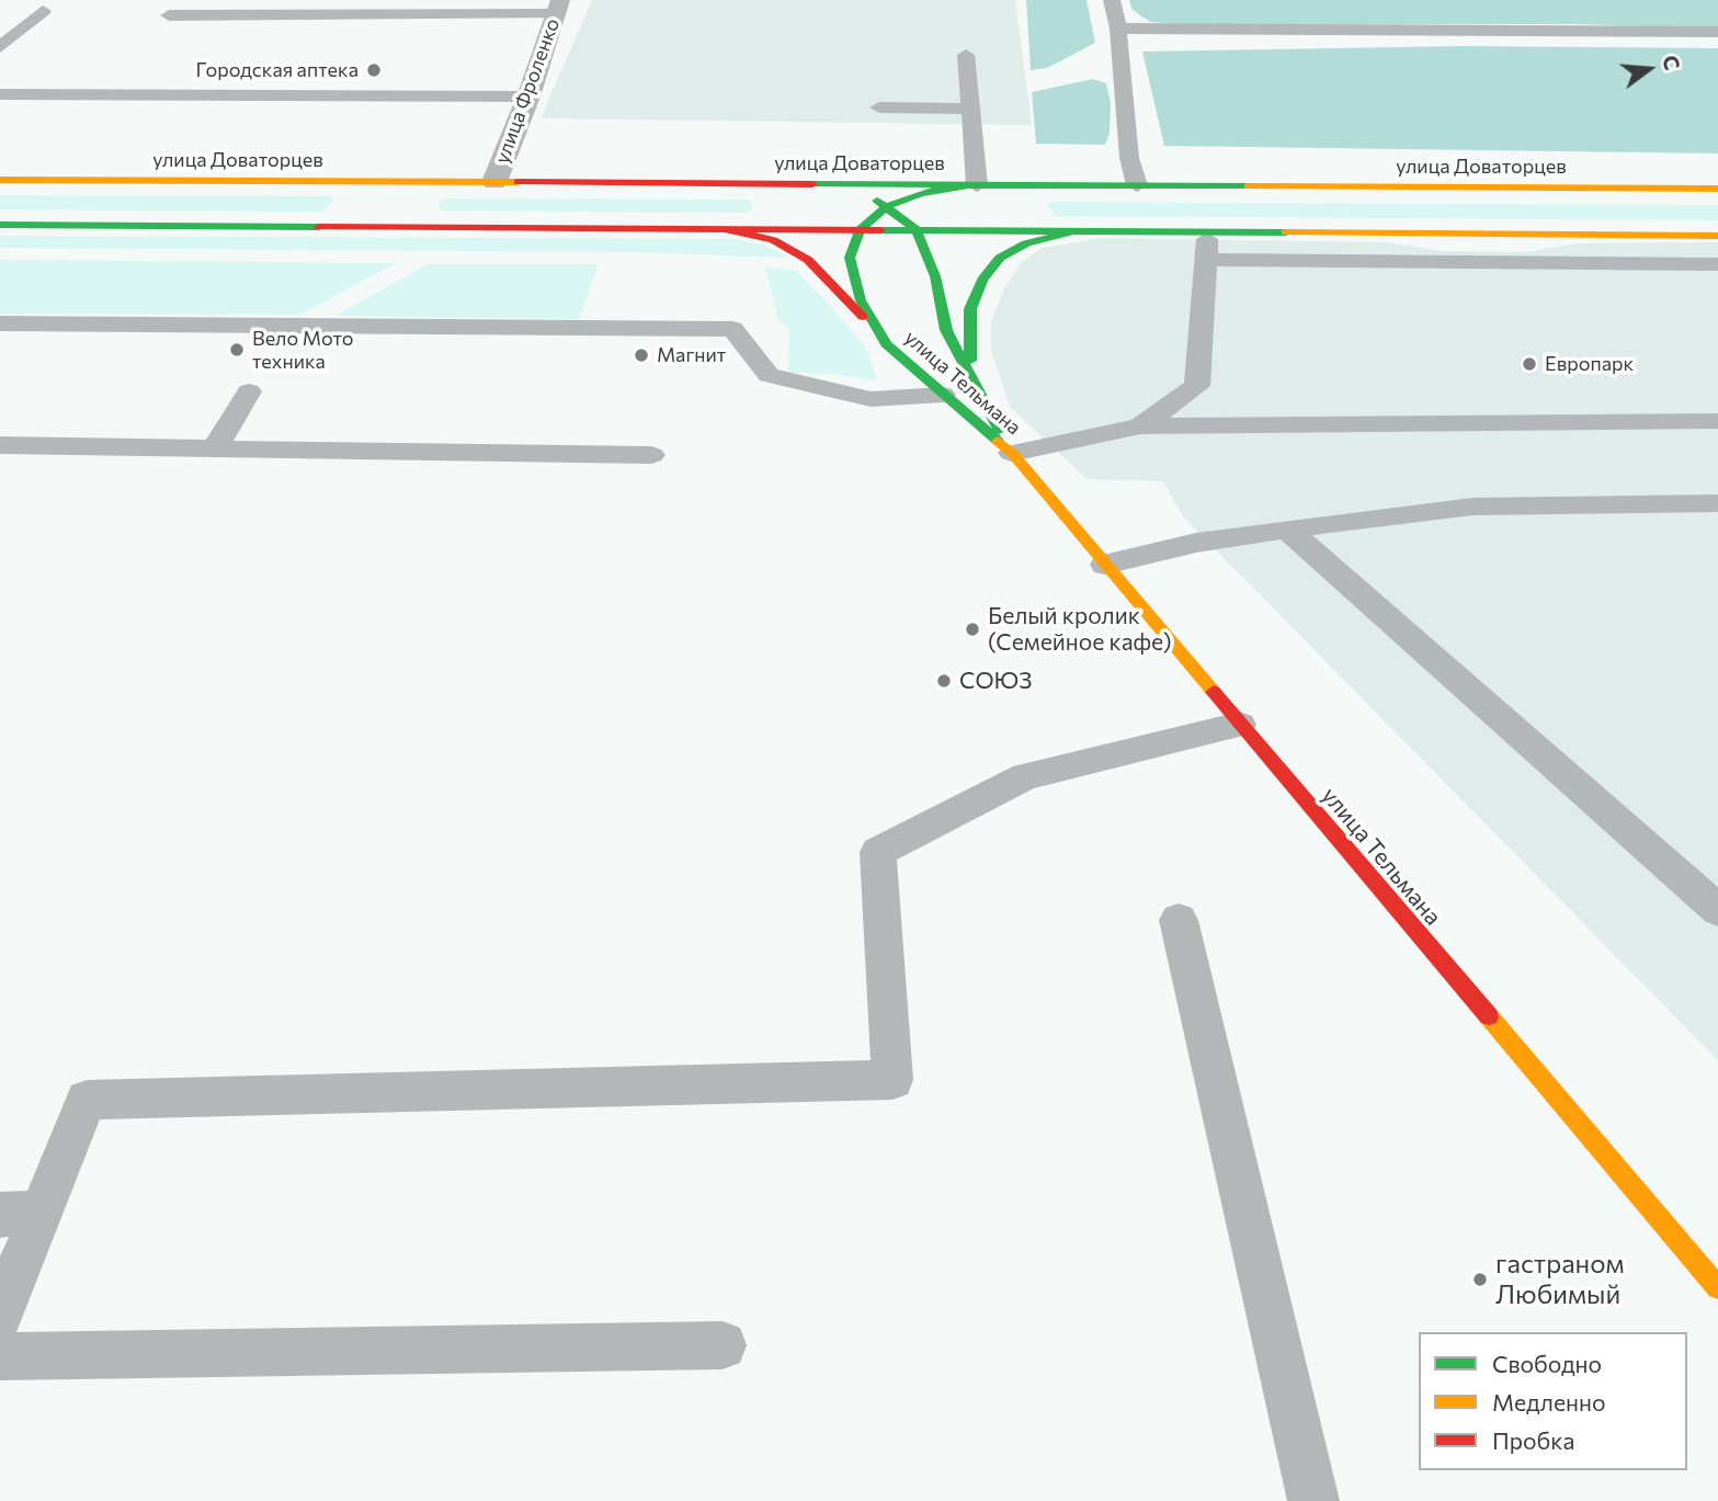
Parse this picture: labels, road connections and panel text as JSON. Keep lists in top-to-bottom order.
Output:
{
  "streets": {
    "main road": ["улица Доваторцев", "улица Тельмана"],
    "street": ["улица Фроленко"]
  },
  "crossings": [
    ["улица Фроленко", "улица Доваторцев"],
    ["улица Доваторцев", "улица Тельмана"]
  ],
  "places": [
    "Городская аптека",
    "Вело Мото техника",
    "Магнит",
    "Европарк",
    "Белый кролик (Семейное кафе)",
    "СОЮЗ",
    "гастраном Любимый"
  ],
  "legend": ["Свободно", "Медленно", "Пробка"],
  "north": "right"
}
